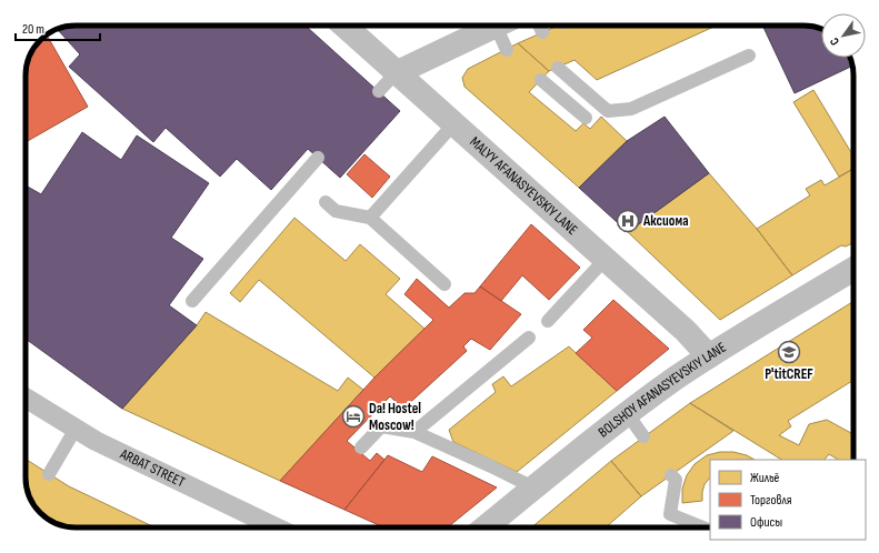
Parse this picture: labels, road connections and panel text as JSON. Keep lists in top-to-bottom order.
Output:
{
  "streets": {
    "street": ["MALYY AFANASYEVSKIY LANE", "BOLSHOY AFANASYEVSKIY LANE", "ARBAT STREET"]
  },
  "crossings": [
    ["MALYY AFANASYEVSKIY LANE", "BOLSHOY AFANASYEVSKIY LANE"]
  ],
  "places": {
    "hospital": ["Аксиома"],
    "school or university": ["P'titCREF"],
    "hotel": ["Da! Hostel Moscow!"]
  },
  "legend": ["Жильё", "Торговля", "Офисы"],
  "scale_bar": "20 m",
  "north": "bottom left"
}
